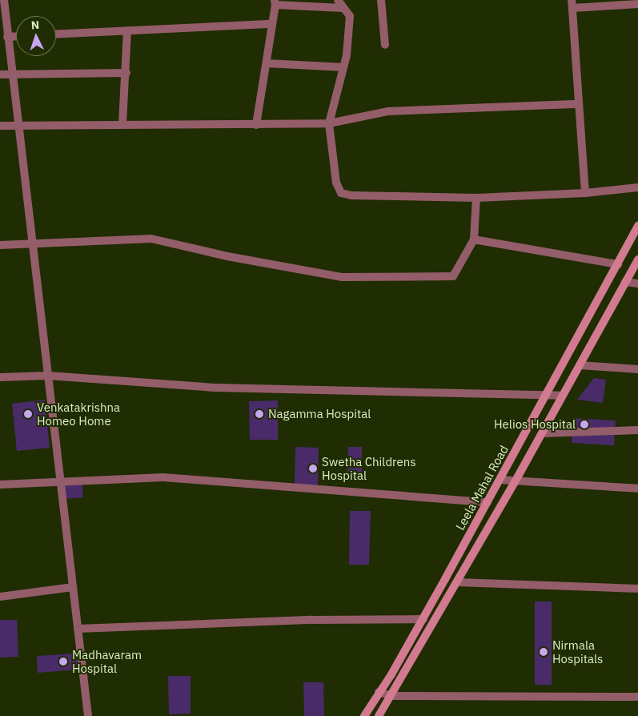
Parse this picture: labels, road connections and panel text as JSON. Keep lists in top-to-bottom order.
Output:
{
  "streets": {
    "main road": ["Leela Mahal Road"]
  },
  "places": [
    "Venkatakrishna Homeo Home",
    "Nagamma Hospital",
    "Helios Hospital",
    "Swetha Childrens Hospital",
    "Nirmala Hospitals",
    "Madhavaram Hospital"
  ],
  "north": "top"
}
